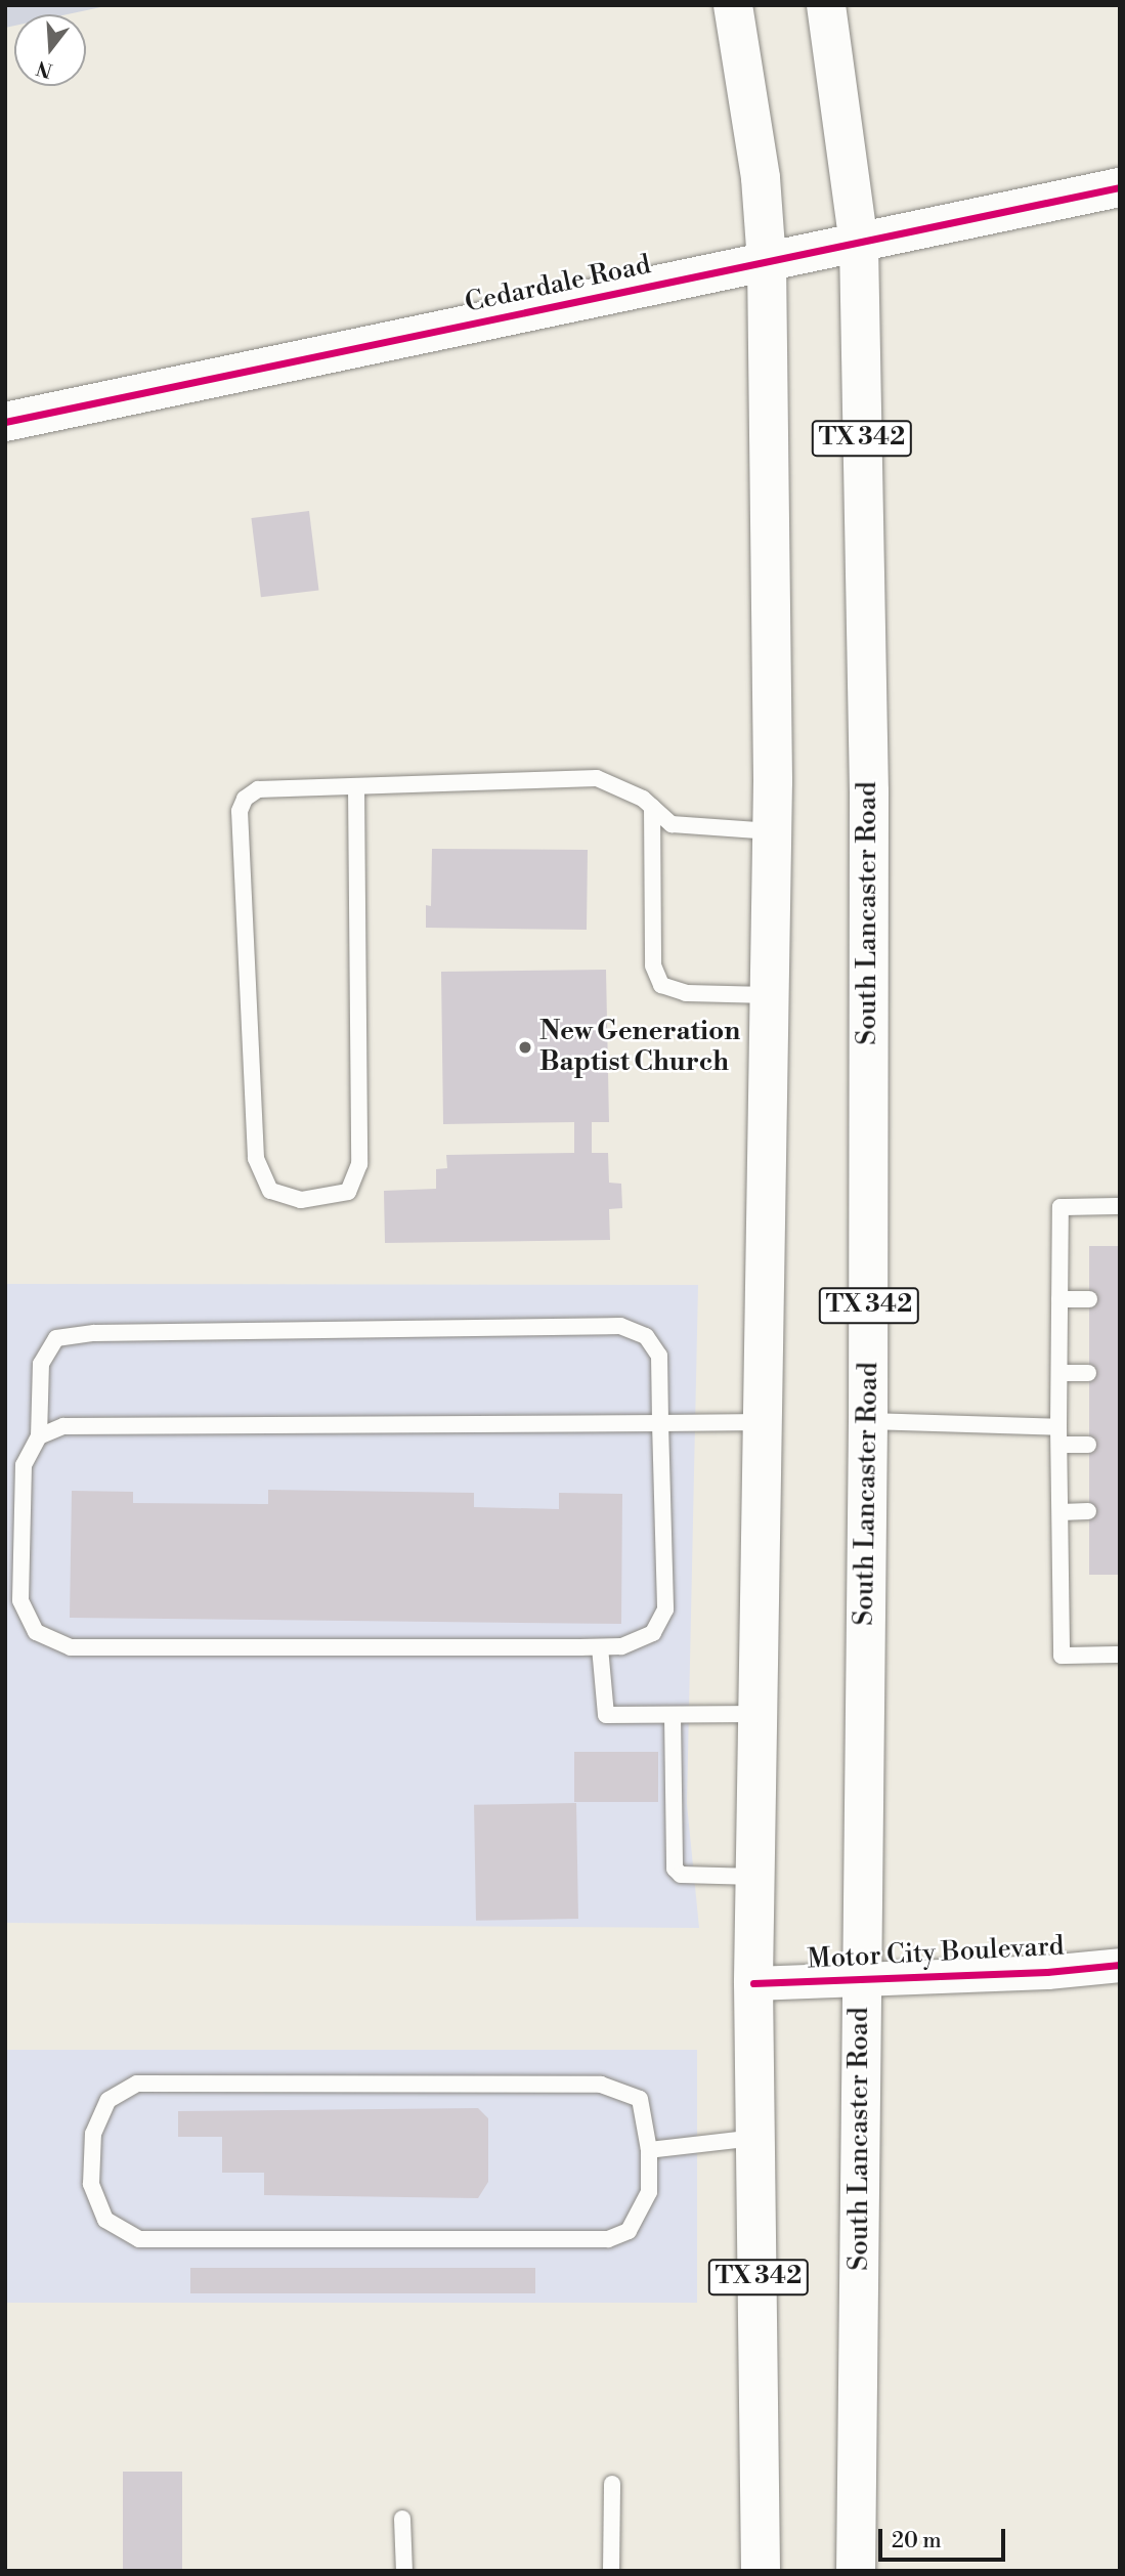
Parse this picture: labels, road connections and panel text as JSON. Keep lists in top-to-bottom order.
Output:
{
  "streets": {
    "main road": ["Cedardale Road", "TX 342", "South Lancaster Road"],
    "street": ["Motor City Boulevard"]
  },
  "crossings": [
    ["Cedardale Road", "TX 342"],
    ["Cedardale Road", "South Lancaster Road"],
    ["TX 342", "South Lancaster Road"],
    ["TX 342", "Motor City Boulevard"],
    ["South Lancaster Road", "Motor City Boulevard"]
  ],
  "places": ["New Generation Baptist Church"],
  "scale_bar": "20 m",
  "north": "bottom"
}
